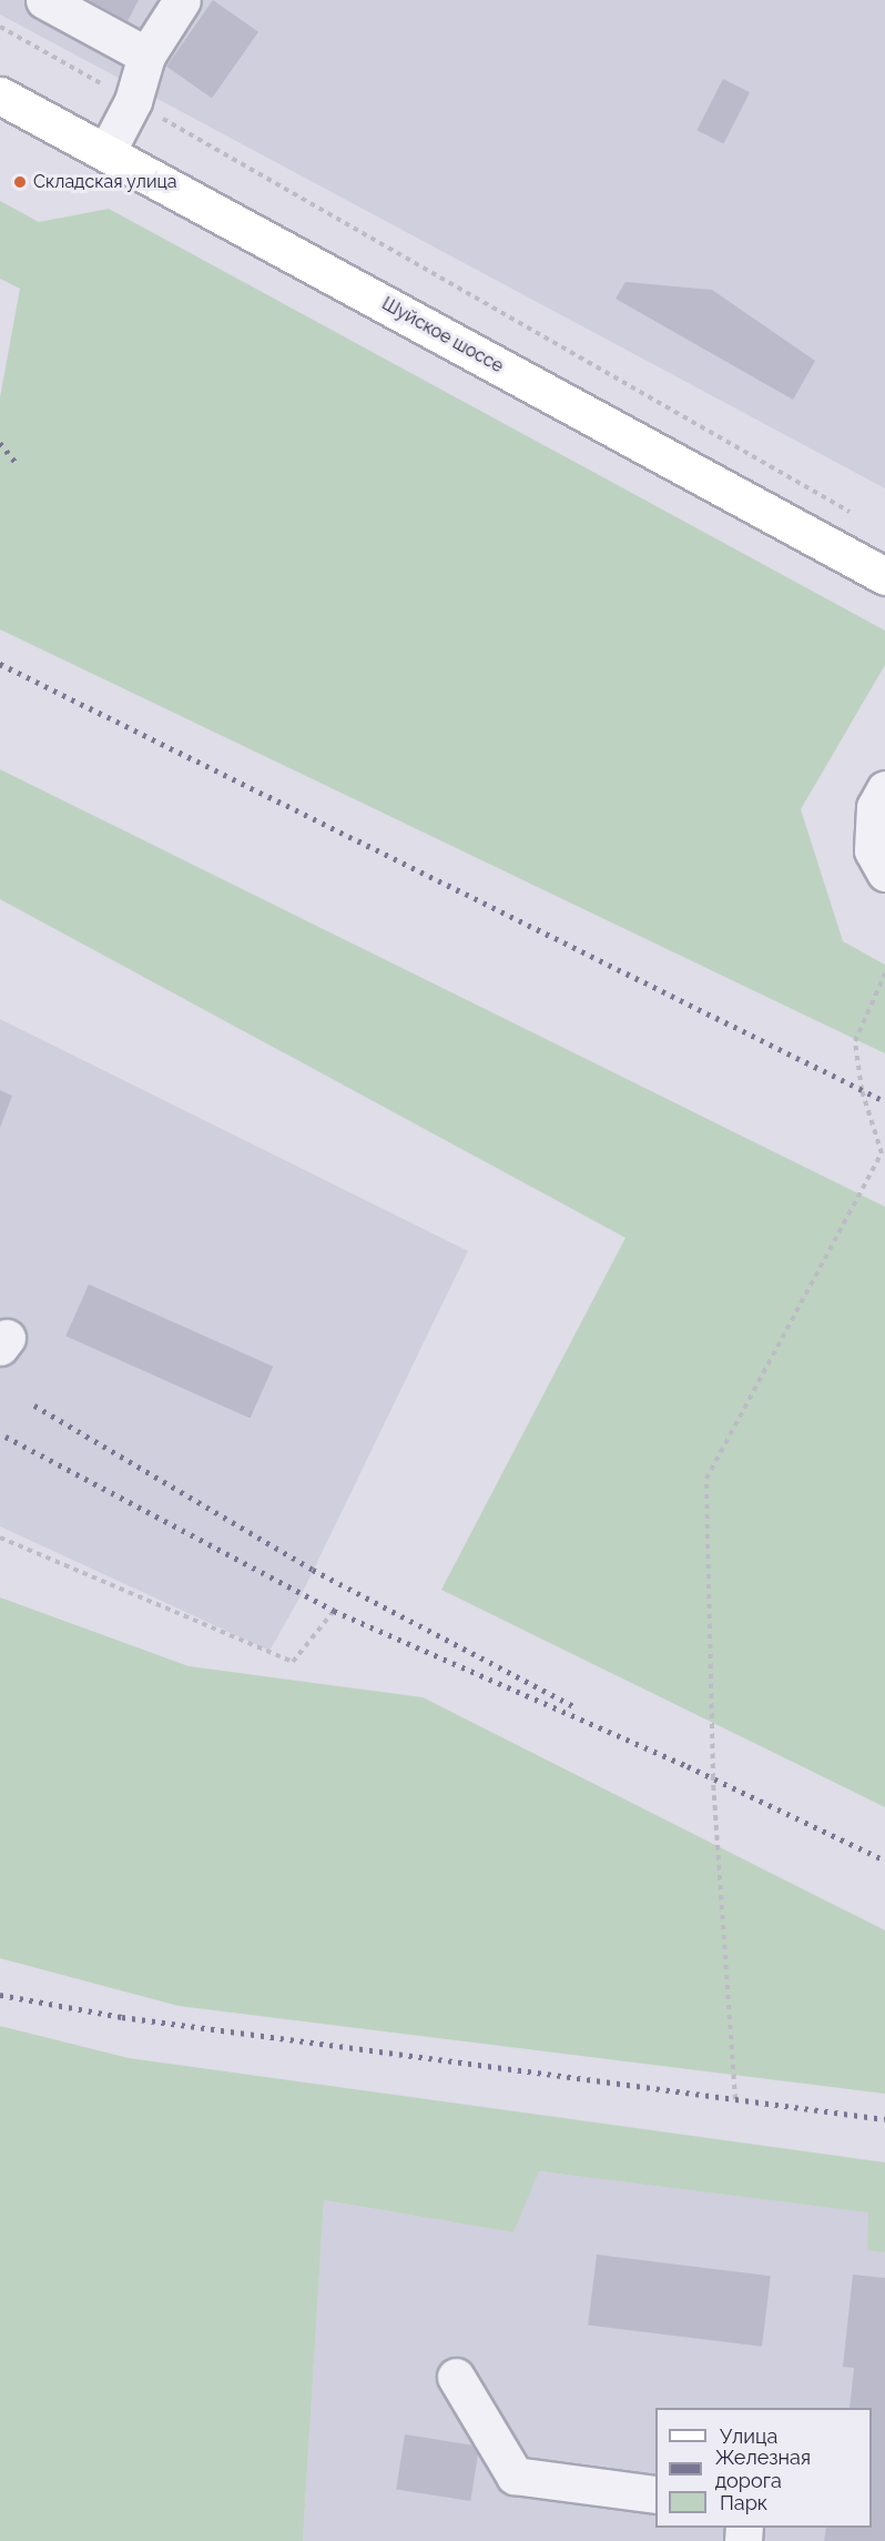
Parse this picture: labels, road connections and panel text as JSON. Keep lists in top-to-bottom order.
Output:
{
  "streets": {
    "main road": ["Шуйское шоссе"]
  },
  "places": ["Складская улица"],
  "legend": ["Улица", "Железная дорога", "Парк"]
}
